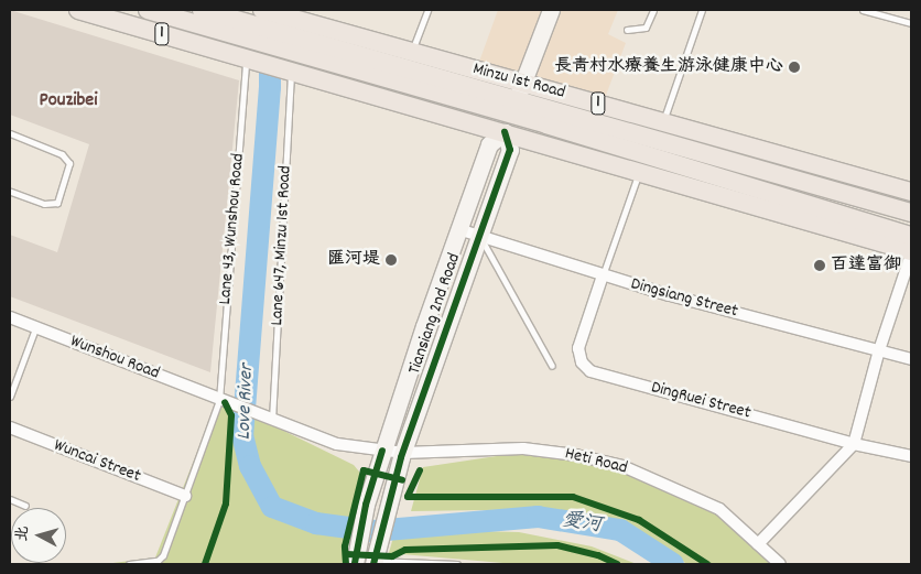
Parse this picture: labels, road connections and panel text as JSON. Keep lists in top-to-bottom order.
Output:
{
  "streets": {
    "main road": ["1", "Minzu 1st Road"],
    "street": [
      "Dingsiang Street",
      "Tiansiang 2nd Road",
      "Wunshou Road",
      "DingRuei Street",
      "Wuncai Street",
      "Heti Road"
    ],
    "lane": ["Lane 43, Wunshou Road", "Lane 647, Minzu 1st Road"]
  },
  "crossings": [
    ["1", "Minzu 1st Road"],
    ["1", "Lane 43, Wunshou Road"],
    ["1", "Lane 647, Minzu 1st Road"],
    ["1", "Tiansiang 2nd Road"],
    ["Lane 43, Wunshou Road", "Wunshou Road"],
    ["Lane 43, Wunshou Road", "Wuncai Street"],
    ["Lane 647, Minzu 1st Road", "Wunshou Road"],
    ["Dingsiang Street", "Tiansiang 2nd Road"],
    ["Dingsiang Street", "DingRuei Street"],
    ["Tiansiang 2nd Road", "Heti Road"]
  ],
  "districts": ["Pouzibei"],
  "water": ["Love River", "愛河"],
  "places": ["長青村水療養生游泳健康中心", "匯河堤", "百達富御"],
  "north": "left"
}
